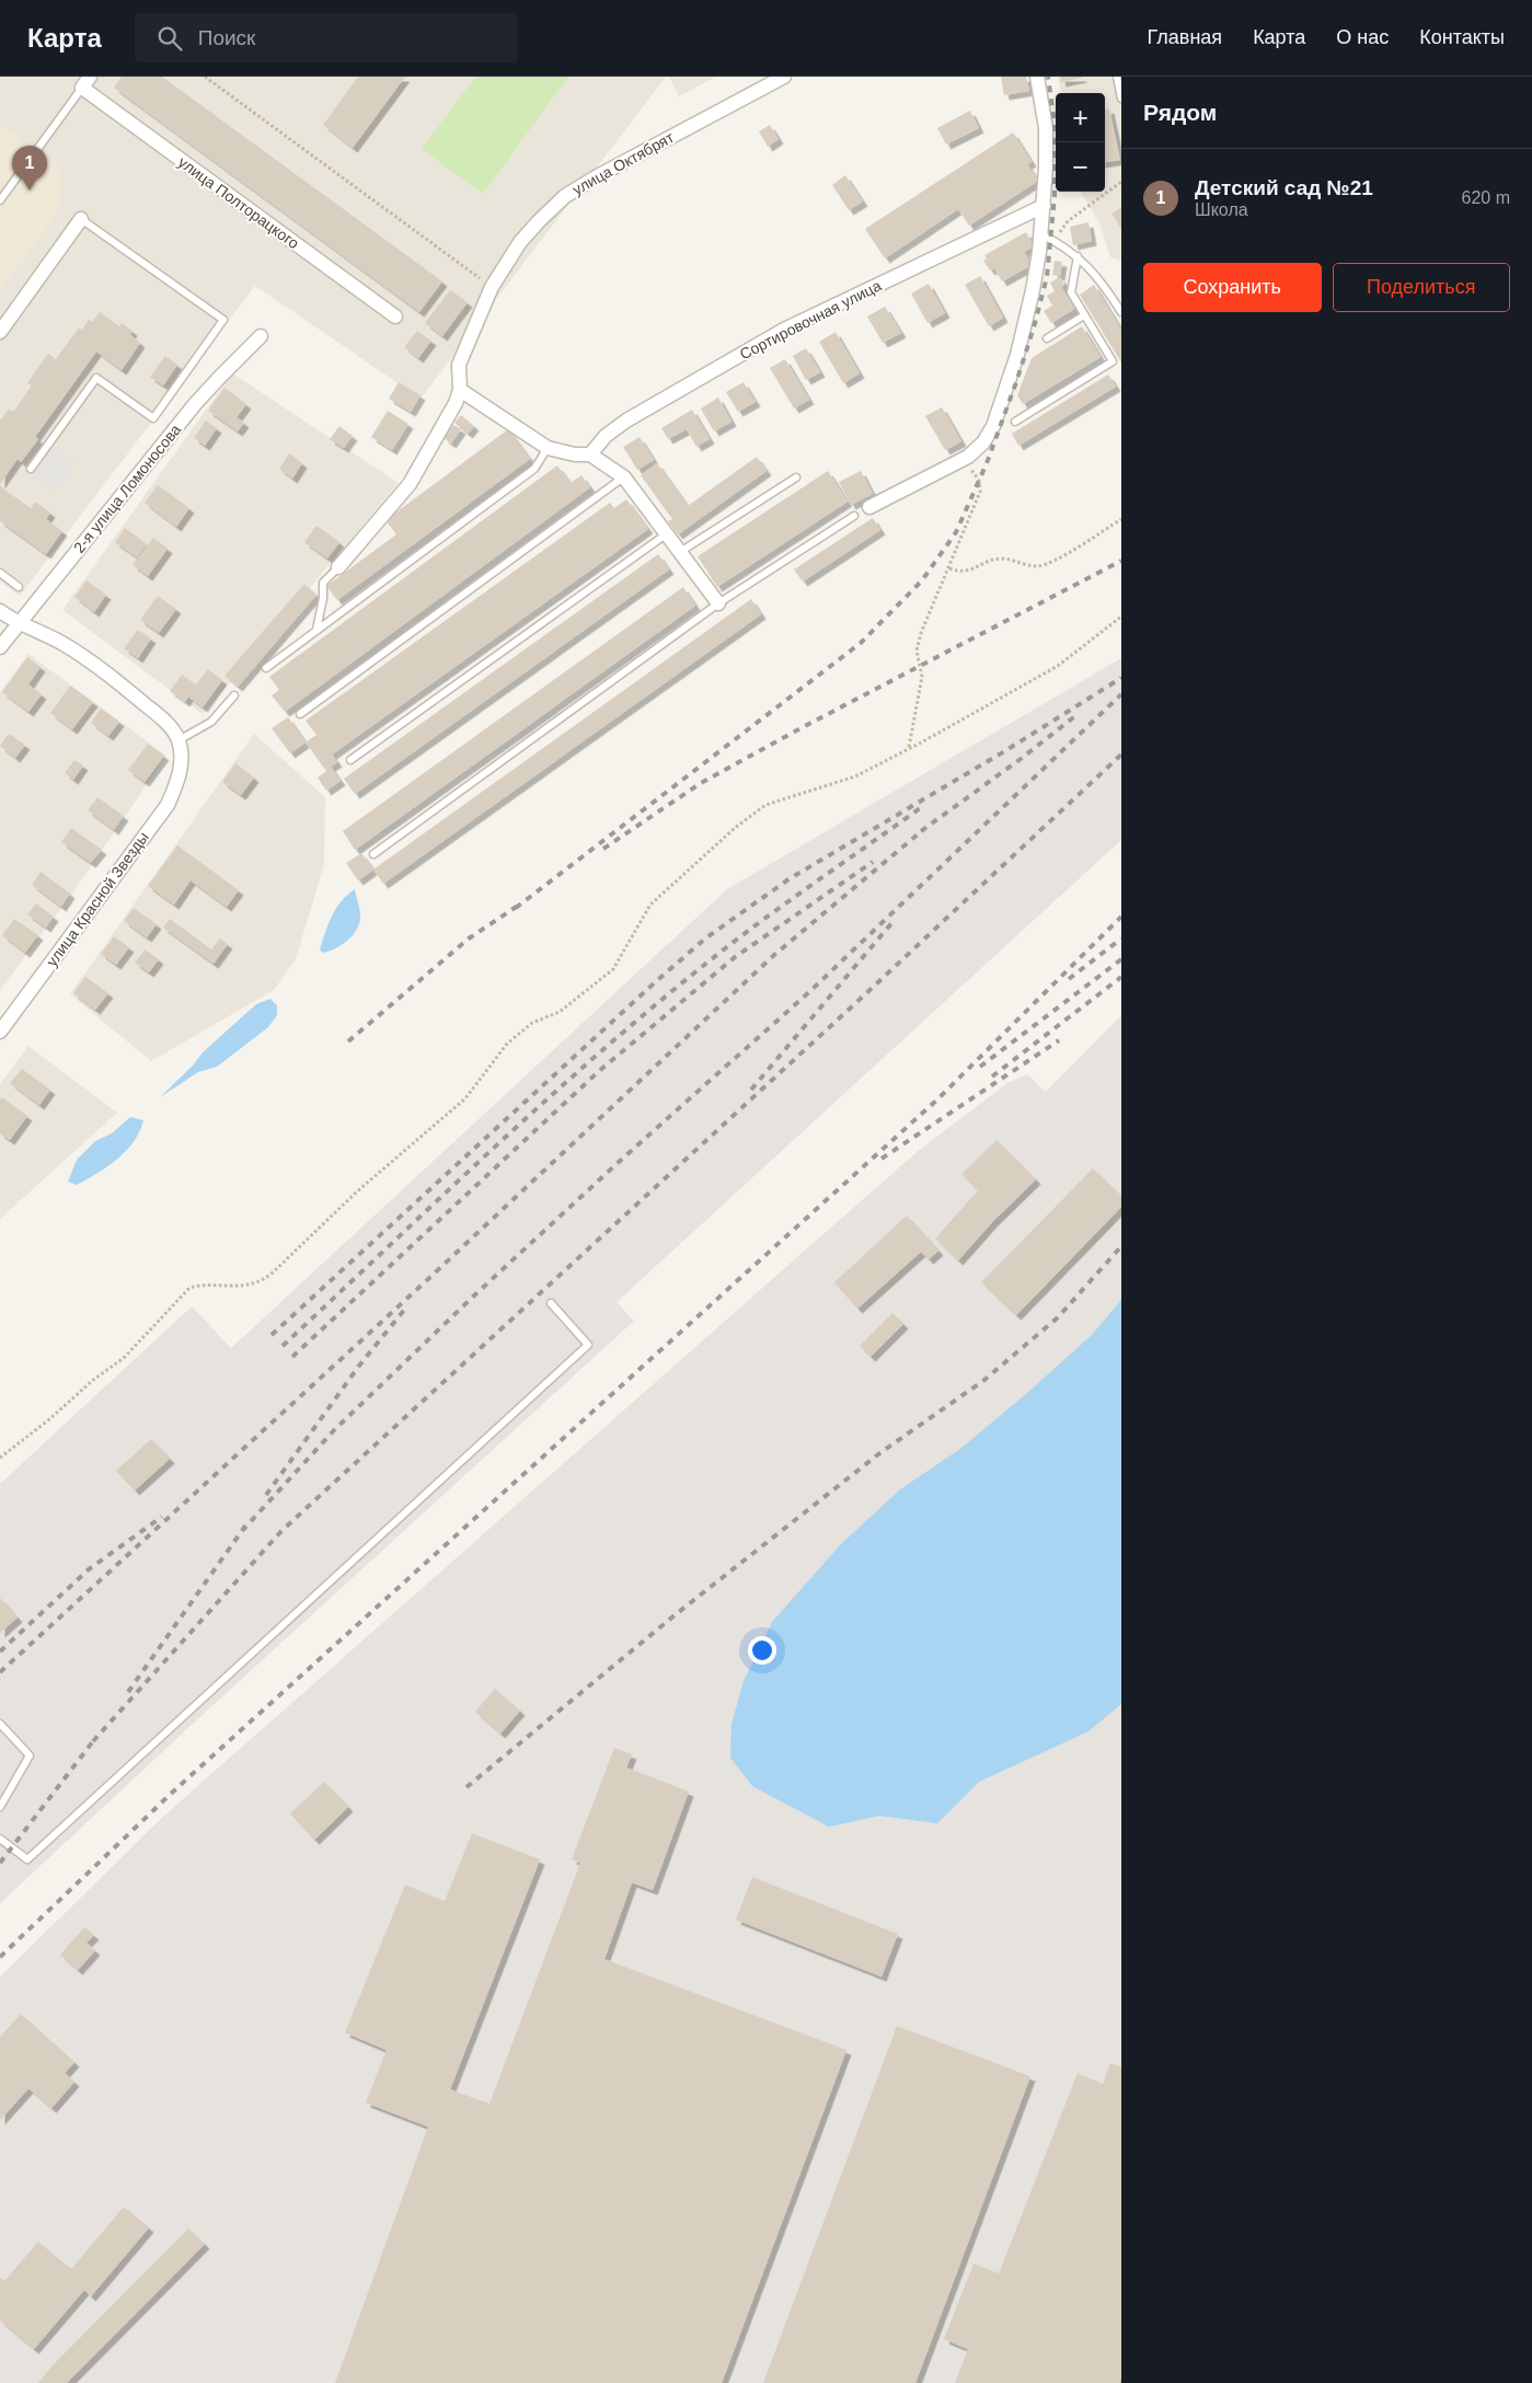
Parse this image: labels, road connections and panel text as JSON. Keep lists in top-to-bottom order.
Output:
{
  "streets": {
    "street": [
      "улица Октябрят",
      "улица Полторацкого",
      "Сортировочная улица",
      "2-я улица Ломоносова",
      "улица Красной Звезды"
    ]
  },
  "page": {
    "header": "Карта",
    "search": "Поиск",
    "nav": [
      "Главная",
      "Карта",
      "О нас",
      "Контакты"
    ],
    "heading": "Рядом",
    "map_buttons": ["+", "−"],
    "pins": "1",
    "list": [
      {
        "mark": "1",
        "name": "Детский сад №21",
        "note": "Школа",
        "value": "620 m"
      }
    ],
    "buttons": ["Сохранить", "Поделиться"]
  }
}
